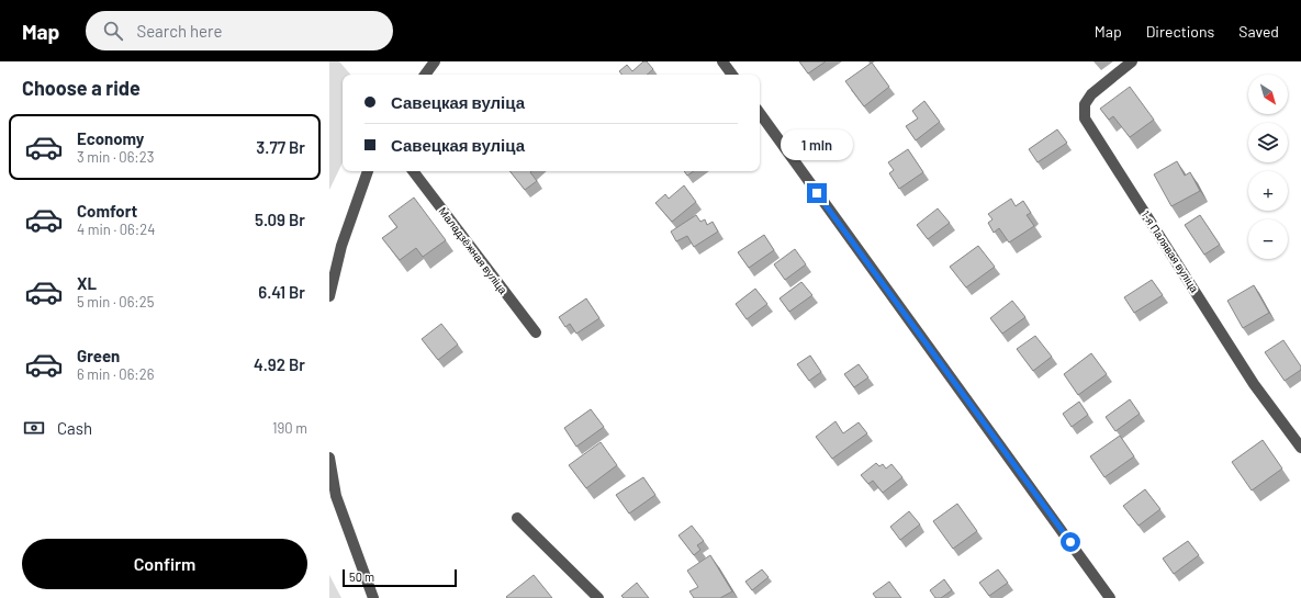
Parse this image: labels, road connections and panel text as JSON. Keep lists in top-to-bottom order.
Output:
{
  "streets": {
    "street": ["Маладзёжная вуліца", "1-я Палявая вуліца"]
  },
  "scale_bar": "50 m",
  "north": "bottom right",
  "page": {
    "header": "Map",
    "search": "Search here",
    "nav": ["Map", "Directions", "Saved"],
    "heading": "Choose a ride",
    "map_buttons": ["+", "−"],
    "banner": ["Савецкая вуліца", "Савецкая вуліца"],
    "list": [
      {
        "name": "Economy",
        "note": "3 min · 06:23",
        "value": "3.77 Br"
      },
      {
        "name": "Comfort",
        "note": "4 min · 06:24",
        "value": "5.09 Br"
      },
      {
        "name": "XL",
        "note": "5 min · 06:25",
        "value": "6.41 Br"
      },
      {
        "name": "Green",
        "note": "6 min · 06:26",
        "value": "4.92 Br"
      }
    ],
    "bubble": "1 min",
    "pay": ["Cash", "190 m"],
    "buttons": "Confirm",
    "scale": "50 m"
  }
}
